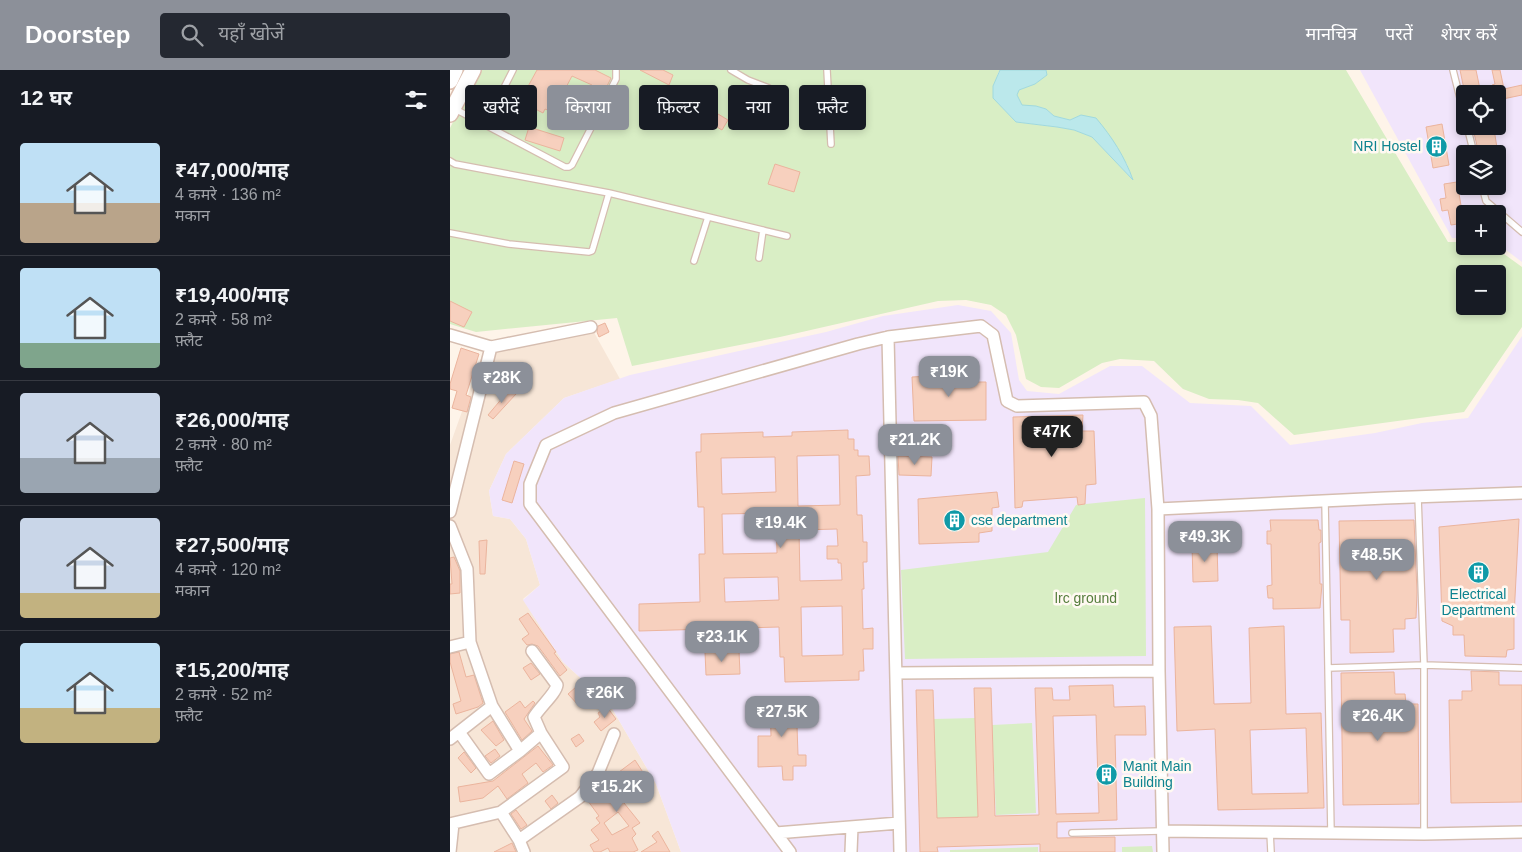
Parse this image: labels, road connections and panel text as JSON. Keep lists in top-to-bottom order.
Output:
{
  "parks": ["lrc ground"],
  "places": {
    "building": [
      "NRI Hostel",
      "cse department",
      "Electrical Department",
      "Manit Main Building"
    ]
  },
  "page": {
    "header": "Doorstep",
    "search": "यहाँ खोजें",
    "nav": ["मानचित्र", "परतें", "शेयर करें"],
    "heading": "12 घर",
    "map_buttons": ["+", "−"],
    "chip": [
      "खरीदें",
      "किराया",
      "फ़िल्टर",
      "नया",
      "फ़्लैट"
    ],
    "list": [
      {
        "name": "₹47,000/माह",
        "note": "4 कमरे · 136 m² · मकान"
      },
      {
        "name": "₹19,400/माह",
        "note": "2 कमरे · 58 m² · फ़्लैट"
      },
      {
        "name": "₹26,000/माह",
        "note": "2 कमरे · 80 m² · फ़्लैट"
      },
      {
        "name": "₹27,500/माह",
        "note": "4 कमरे · 120 m² · मकान"
      },
      {
        "name": "₹15,200/माह",
        "note": "2 कमरे · 52 m² · फ़्लैट"
      }
    ],
    "price": [
      "₹19K",
      "₹28K",
      "₹47K",
      "₹21.2K",
      "₹19.4K",
      "₹49.3K",
      "₹48.5K",
      "₹23.1K",
      "₹26K",
      "₹27.5K",
      "₹26.4K",
      "₹15.2K"
    ]
  }
}
